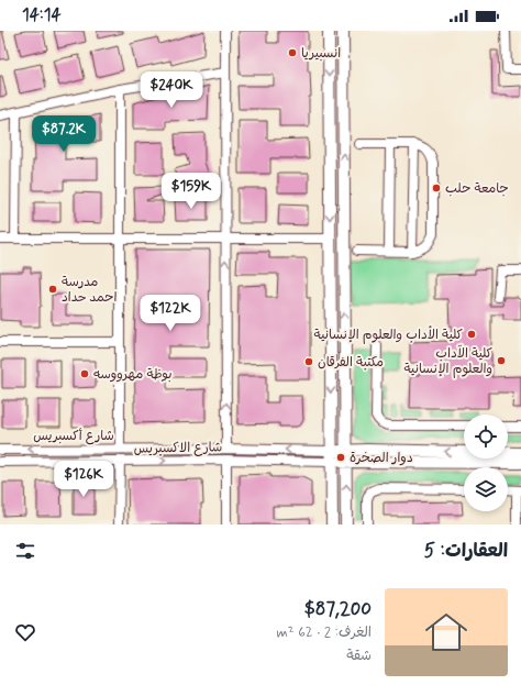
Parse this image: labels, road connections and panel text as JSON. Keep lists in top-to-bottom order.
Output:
{
  "streets": {
    "street": ["شارع أكسبريس", "شارع الاكسبريس"]
  },
  "crossings": [
    ["شارع أكسبريس", "شارع الاكسبريس"]
  ],
  "one_way": ["شارع أكسبريس"],
  "places": [
    "انسبيريا",
    "جامعة حلب",
    "مدرسة احمد حداد",
    "كلية الأداب والعلوم الإنسانية",
    "كلية الآداب والعلوم الإنسانية",
    "مكتبة الفرقان",
    "بوظة مهرووسه",
    "دوار الصخرة"
  ],
  "page": {
    "status": "14:14",
    "price": [
      "$240K",
      "$87.2K",
      "$159K",
      "$122K",
      "$126K"
    ],
    "heading": "العقارات: 5",
    "list": [
      {
        "name": "$87,200",
        "note": "الغرف: 2 · 62 m² · شقة"
      }
    ]
  }
}
